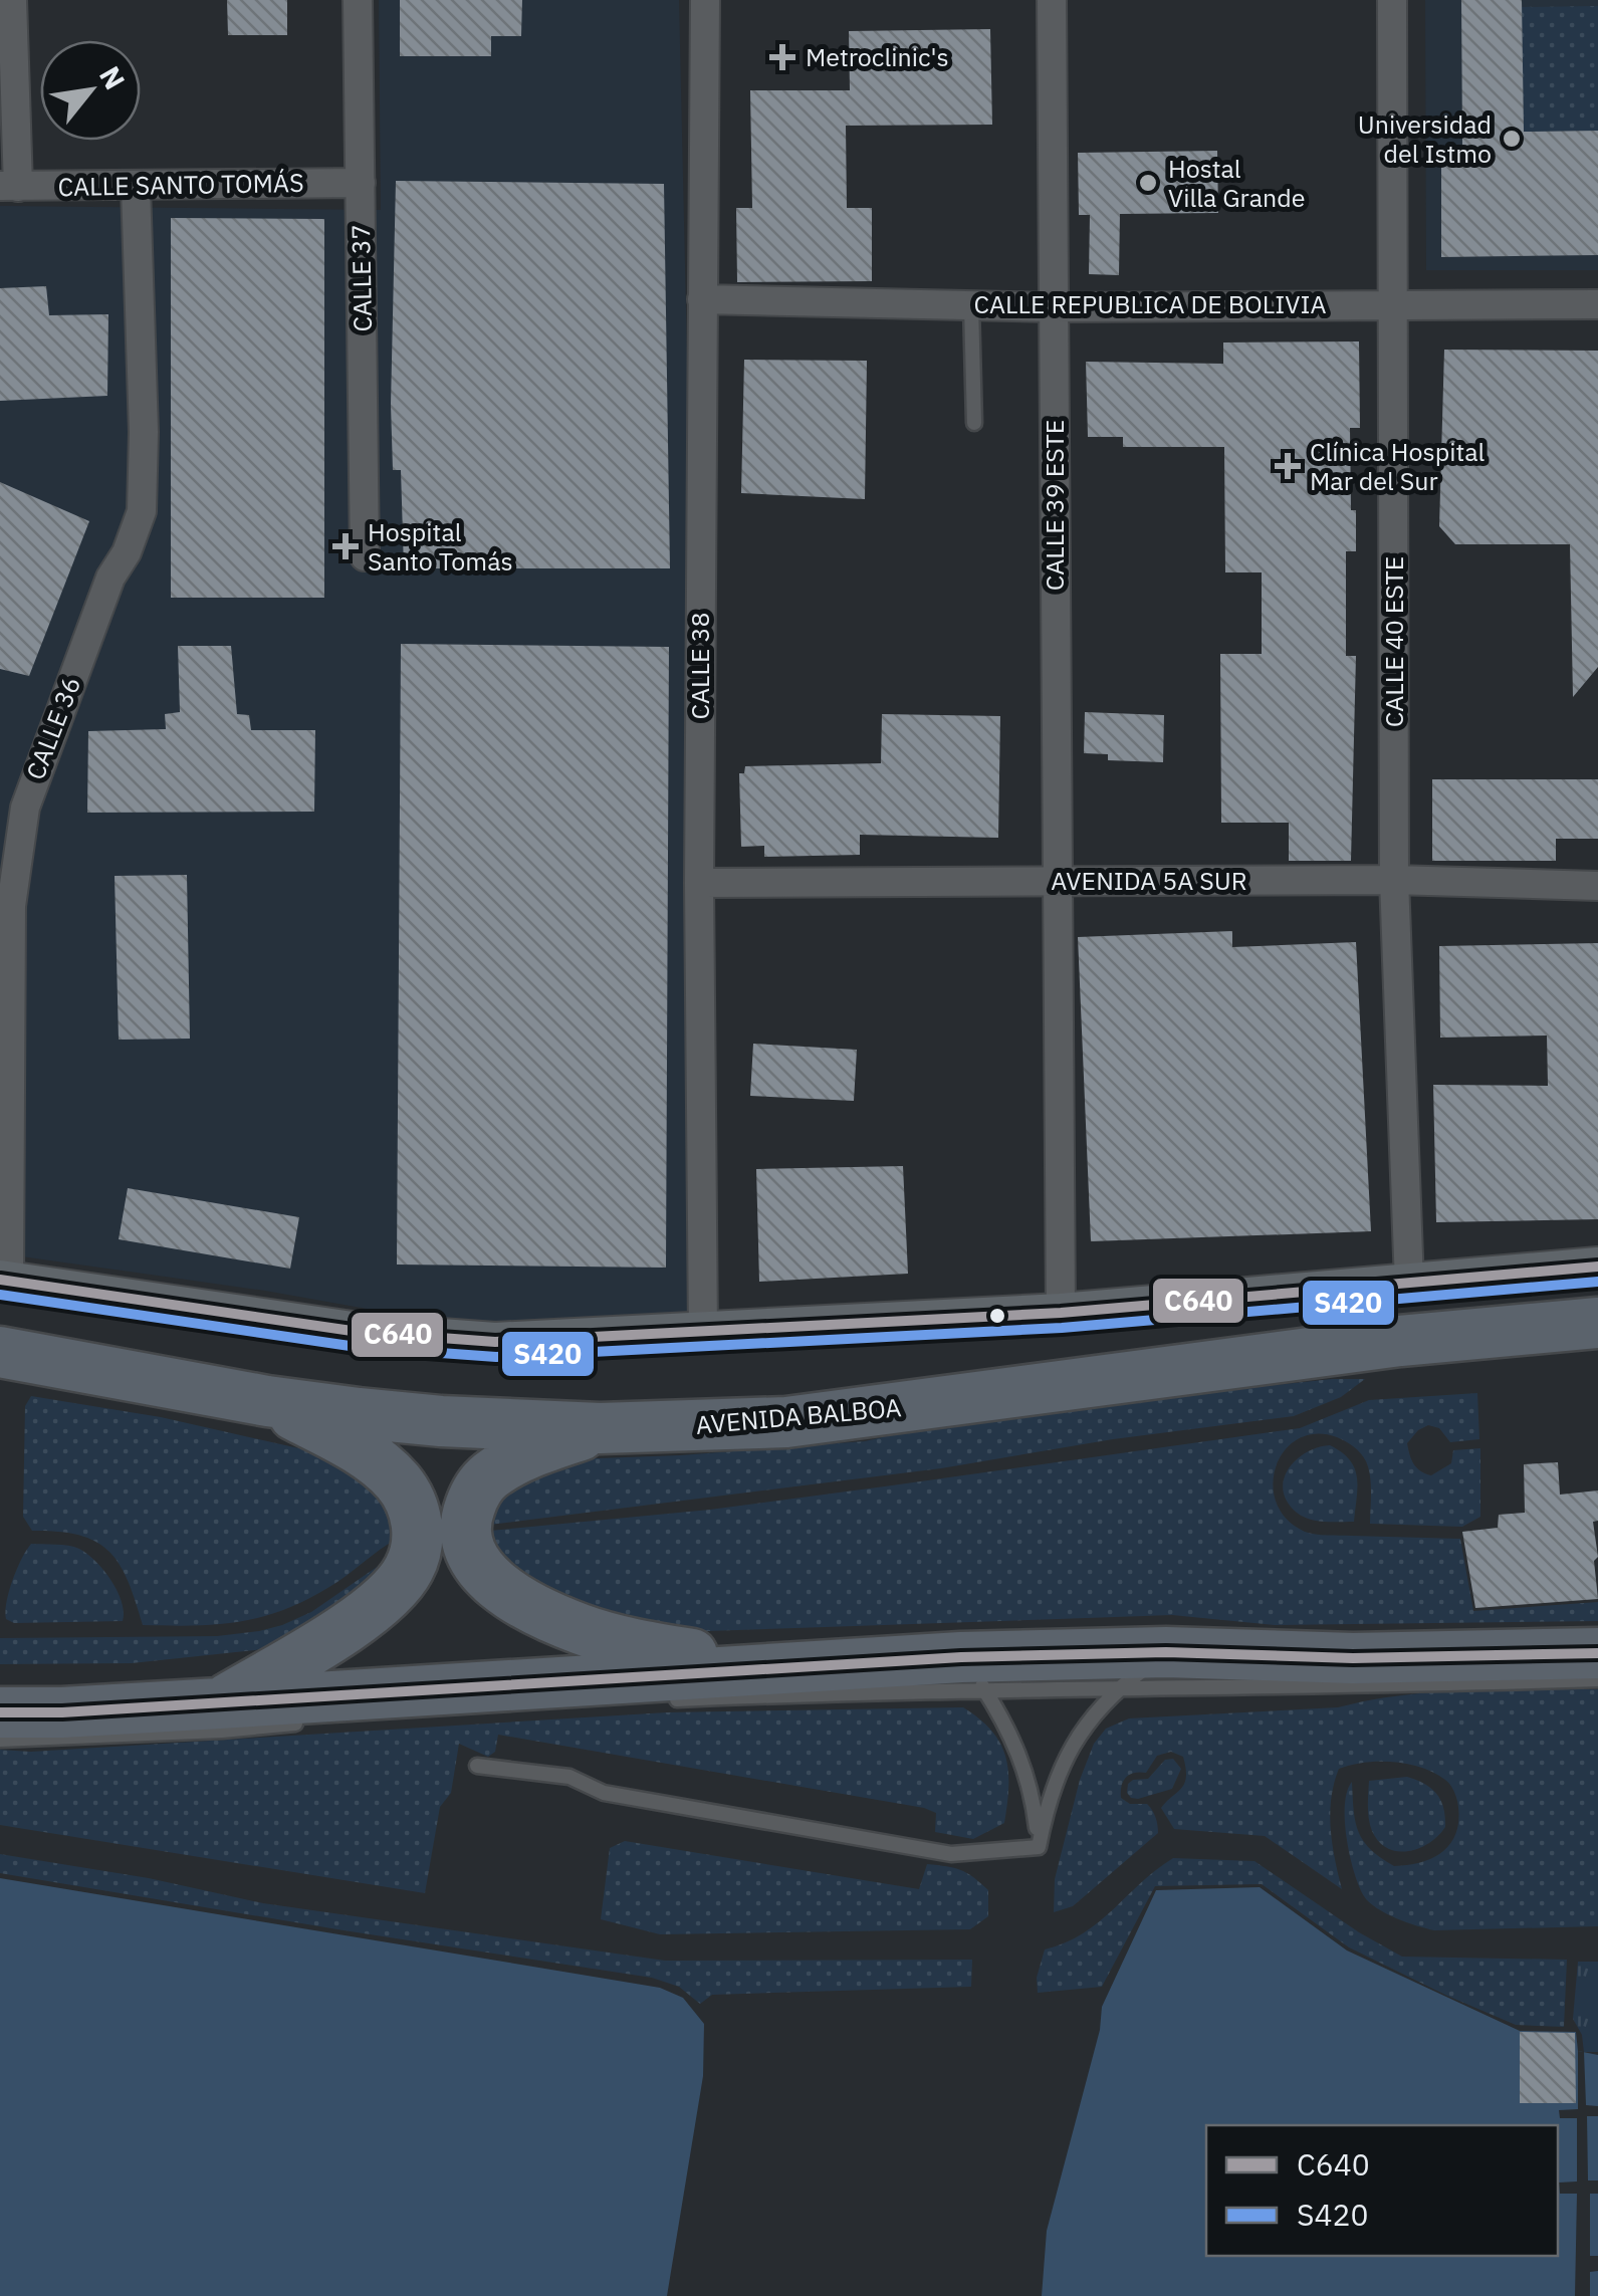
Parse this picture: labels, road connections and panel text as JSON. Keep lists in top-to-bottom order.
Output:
{
  "streets": {
    "highway": ["AVENIDA BALBOA"],
    "street": [
      "CALLE SANTO TOMÁS",
      "CALLE 37",
      "CALLE REPUBLICA DE BOLIVIA",
      "CALLE 39 ESTE",
      "CALLE 40 ESTE",
      "CALLE 38",
      "CALLE 36",
      "AVENIDA 5A SUR"
    ]
  },
  "crossings": [
    ["CALLE SANTO TOMÁS", "CALLE 37"],
    ["CALLE SANTO TOMÁS", "CALLE 36"],
    ["CALLE REPUBLICA DE BOLIVIA", "CALLE 39 ESTE"],
    ["CALLE REPUBLICA DE BOLIVIA", "CALLE 40 ESTE"],
    ["CALLE REPUBLICA DE BOLIVIA", "CALLE 38"],
    ["CALLE 39 ESTE", "AVENIDA 5A SUR"],
    ["CALLE 40 ESTE", "AVENIDA 5A SUR"],
    ["CALLE 38", "AVENIDA 5A SUR"]
  ],
  "places": {
    "health": ["Metroclinic's", "Clínica Hospital Mar del Sur", "Hospital Santo Tomás"],
    "other": ["Universidad del Istmo", "Hostal Villa Grande"]
  },
  "lines": ["transit line C640", "transit line S420"],
  "legend": ["C640", "S420"],
  "north": "top right"
}
